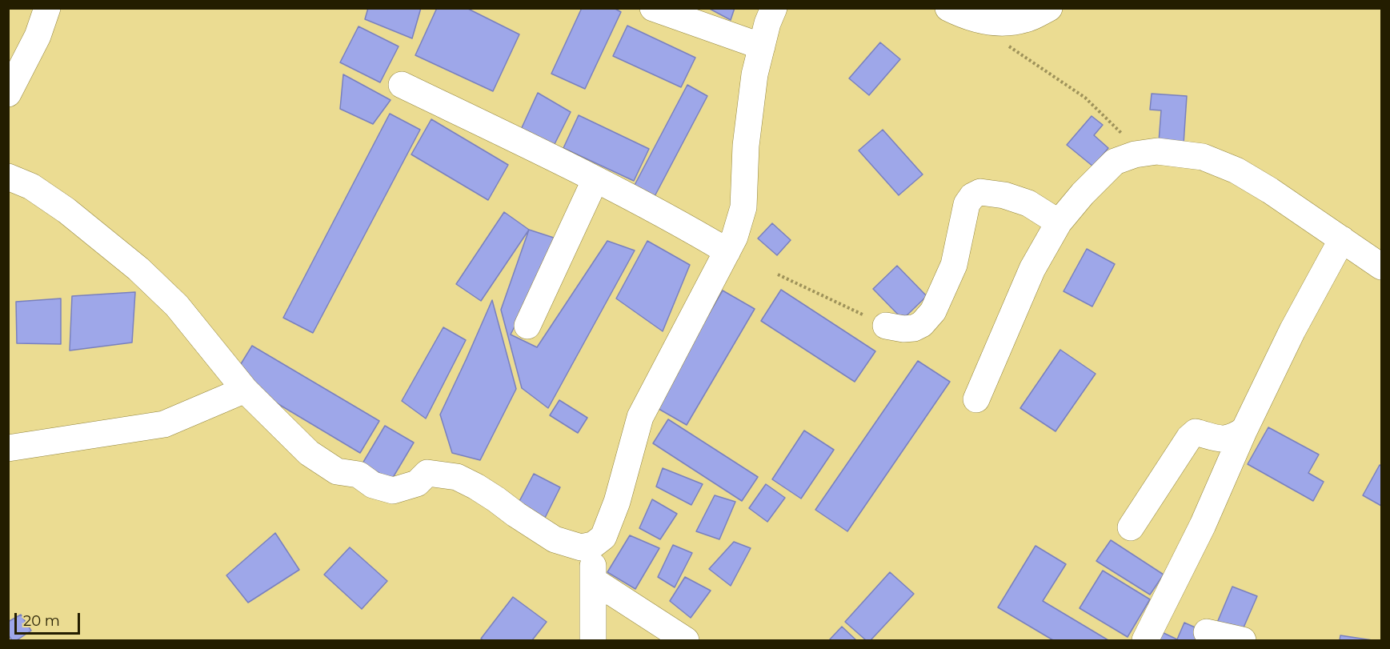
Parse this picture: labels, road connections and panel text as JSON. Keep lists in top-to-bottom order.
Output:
{
  "scale_bar": "20 m"
}
